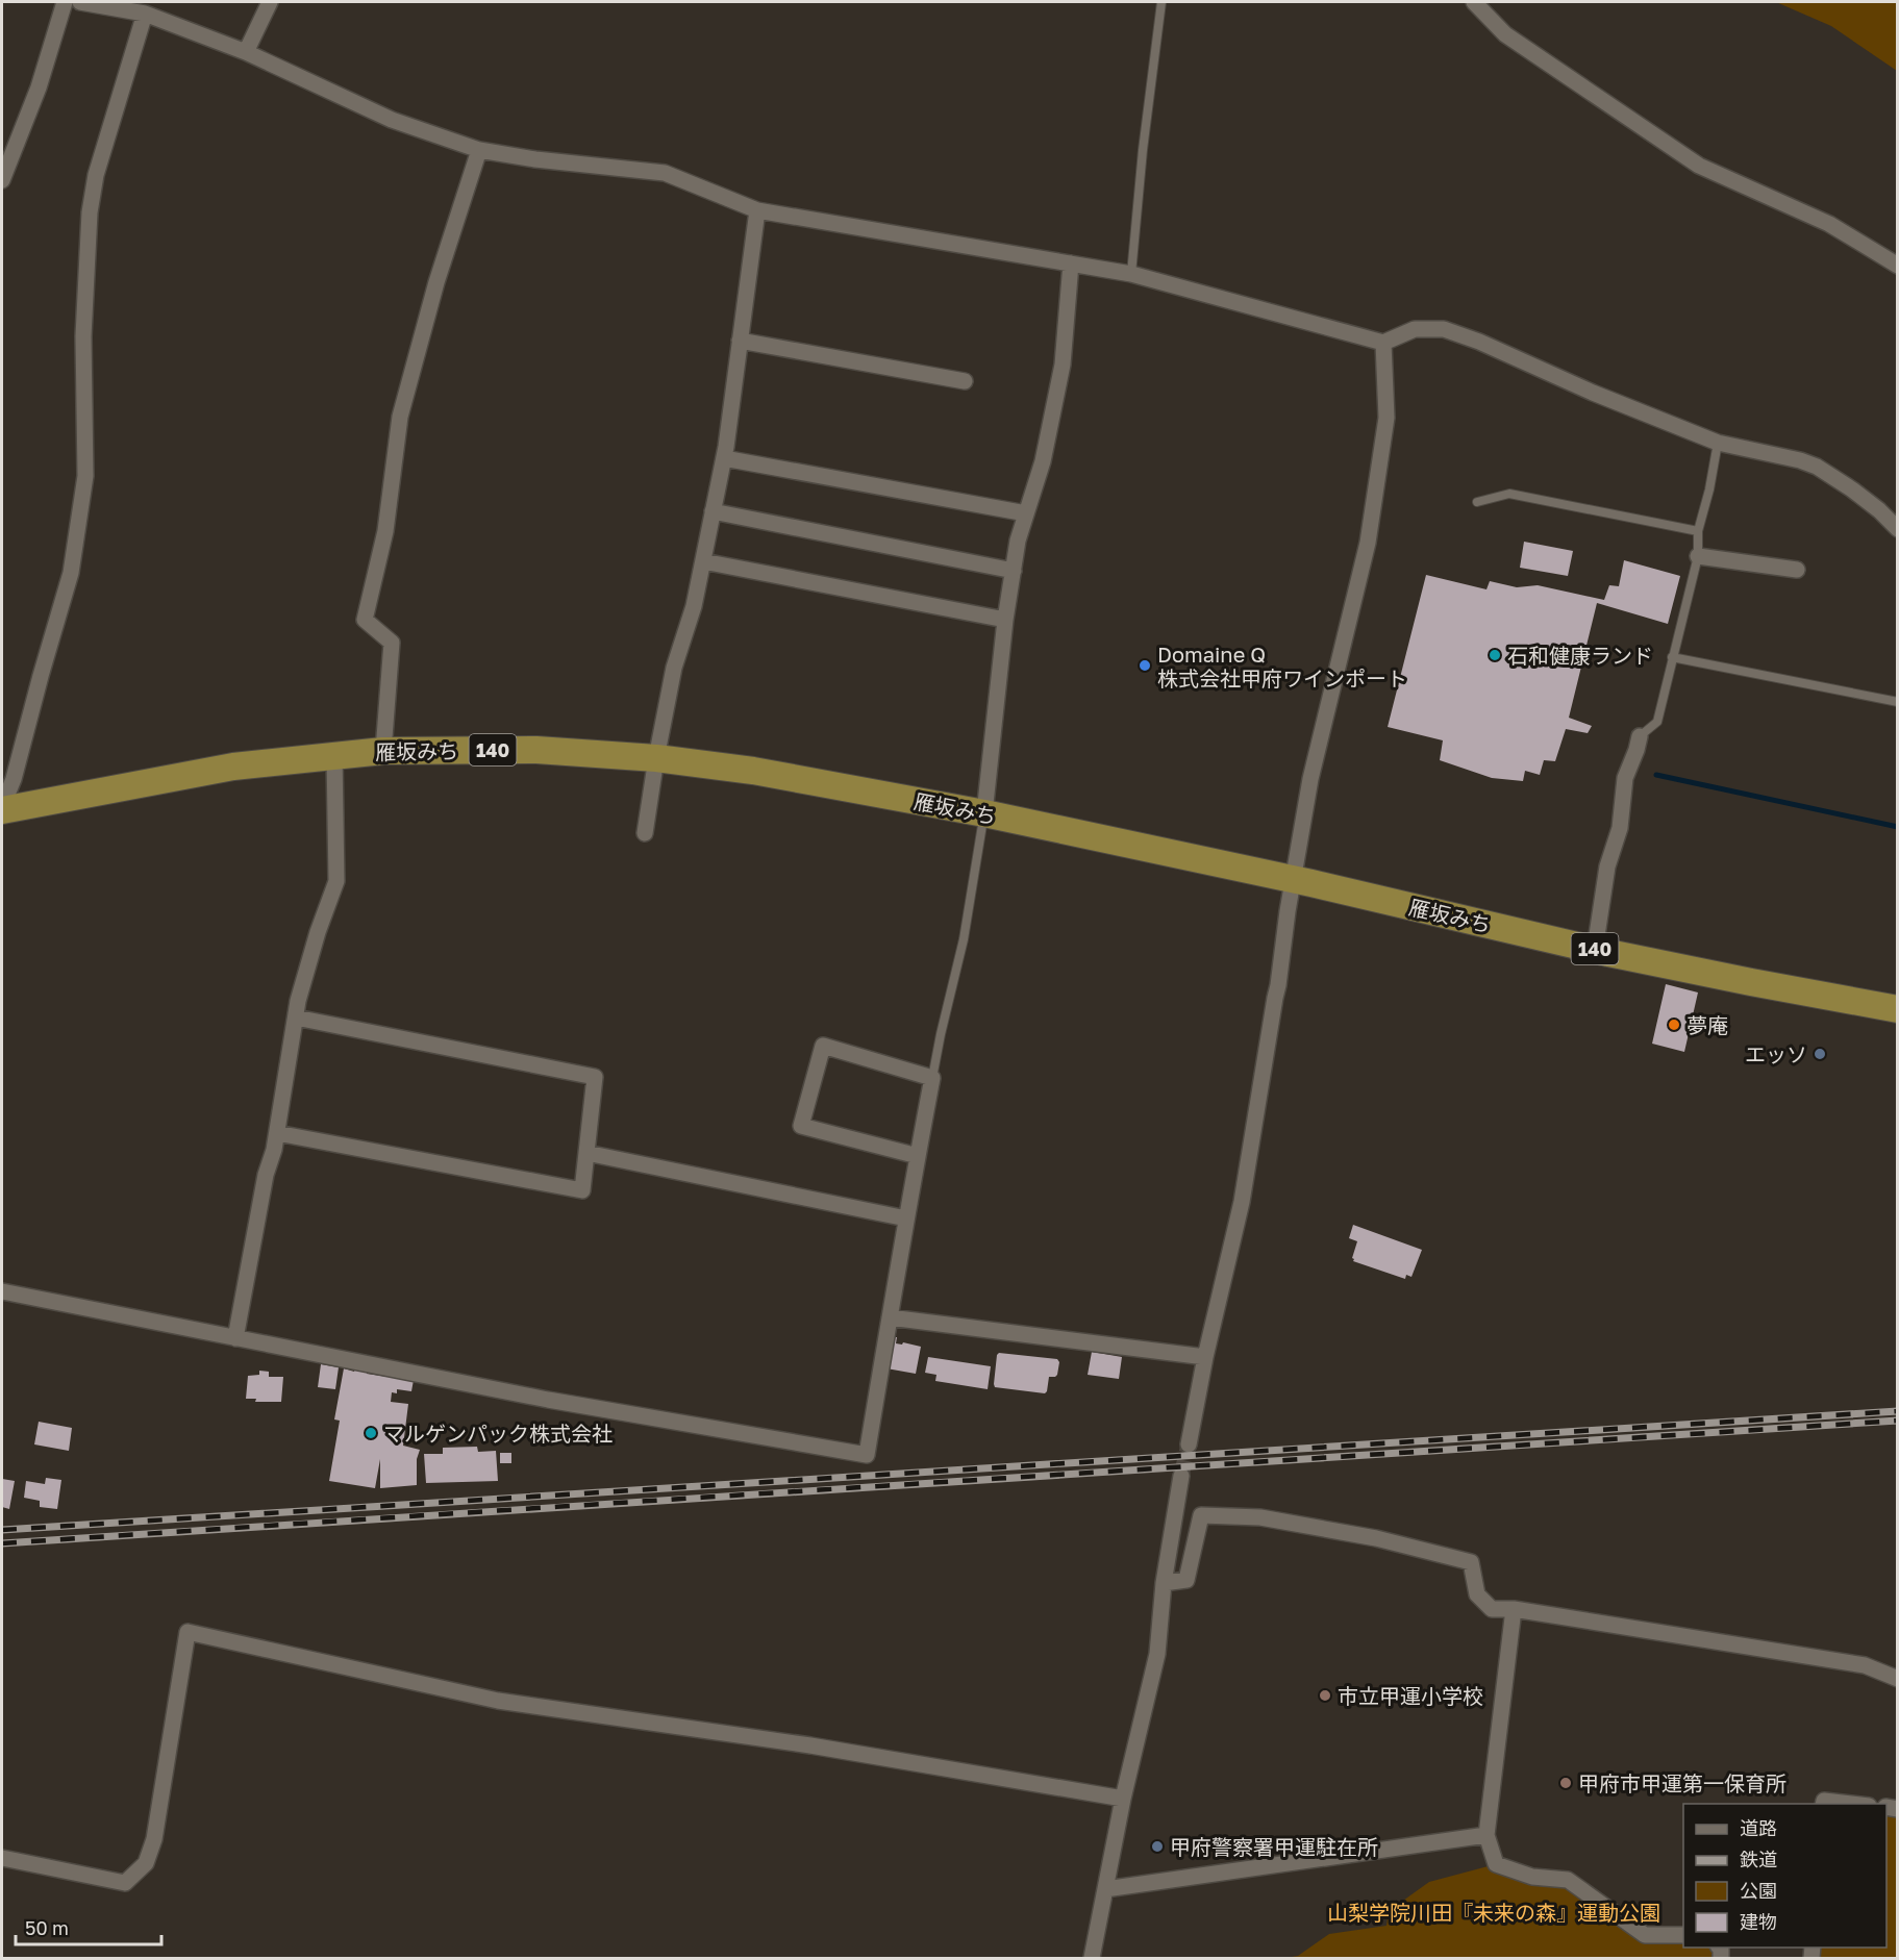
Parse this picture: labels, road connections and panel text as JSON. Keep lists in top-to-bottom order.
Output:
{
  "streets": {
    "highway": ["140", "雁坂みち"]
  },
  "parks": ["山梨学院川田『未来の森』運動公園"],
  "places": [
    "石和健康ランド",
    "Domaine Q 株式会社甲府ワインポート",
    "夢庵",
    "エッソ",
    "マルゲンパック株式会社",
    "市立甲運小学校",
    "甲府市甲運第一保育所",
    "甲府警察署甲運駐在所"
  ],
  "legend": [
    "道路",
    "鉄道",
    "公園",
    "建物"
  ],
  "scale_bar": "50 m"
}
